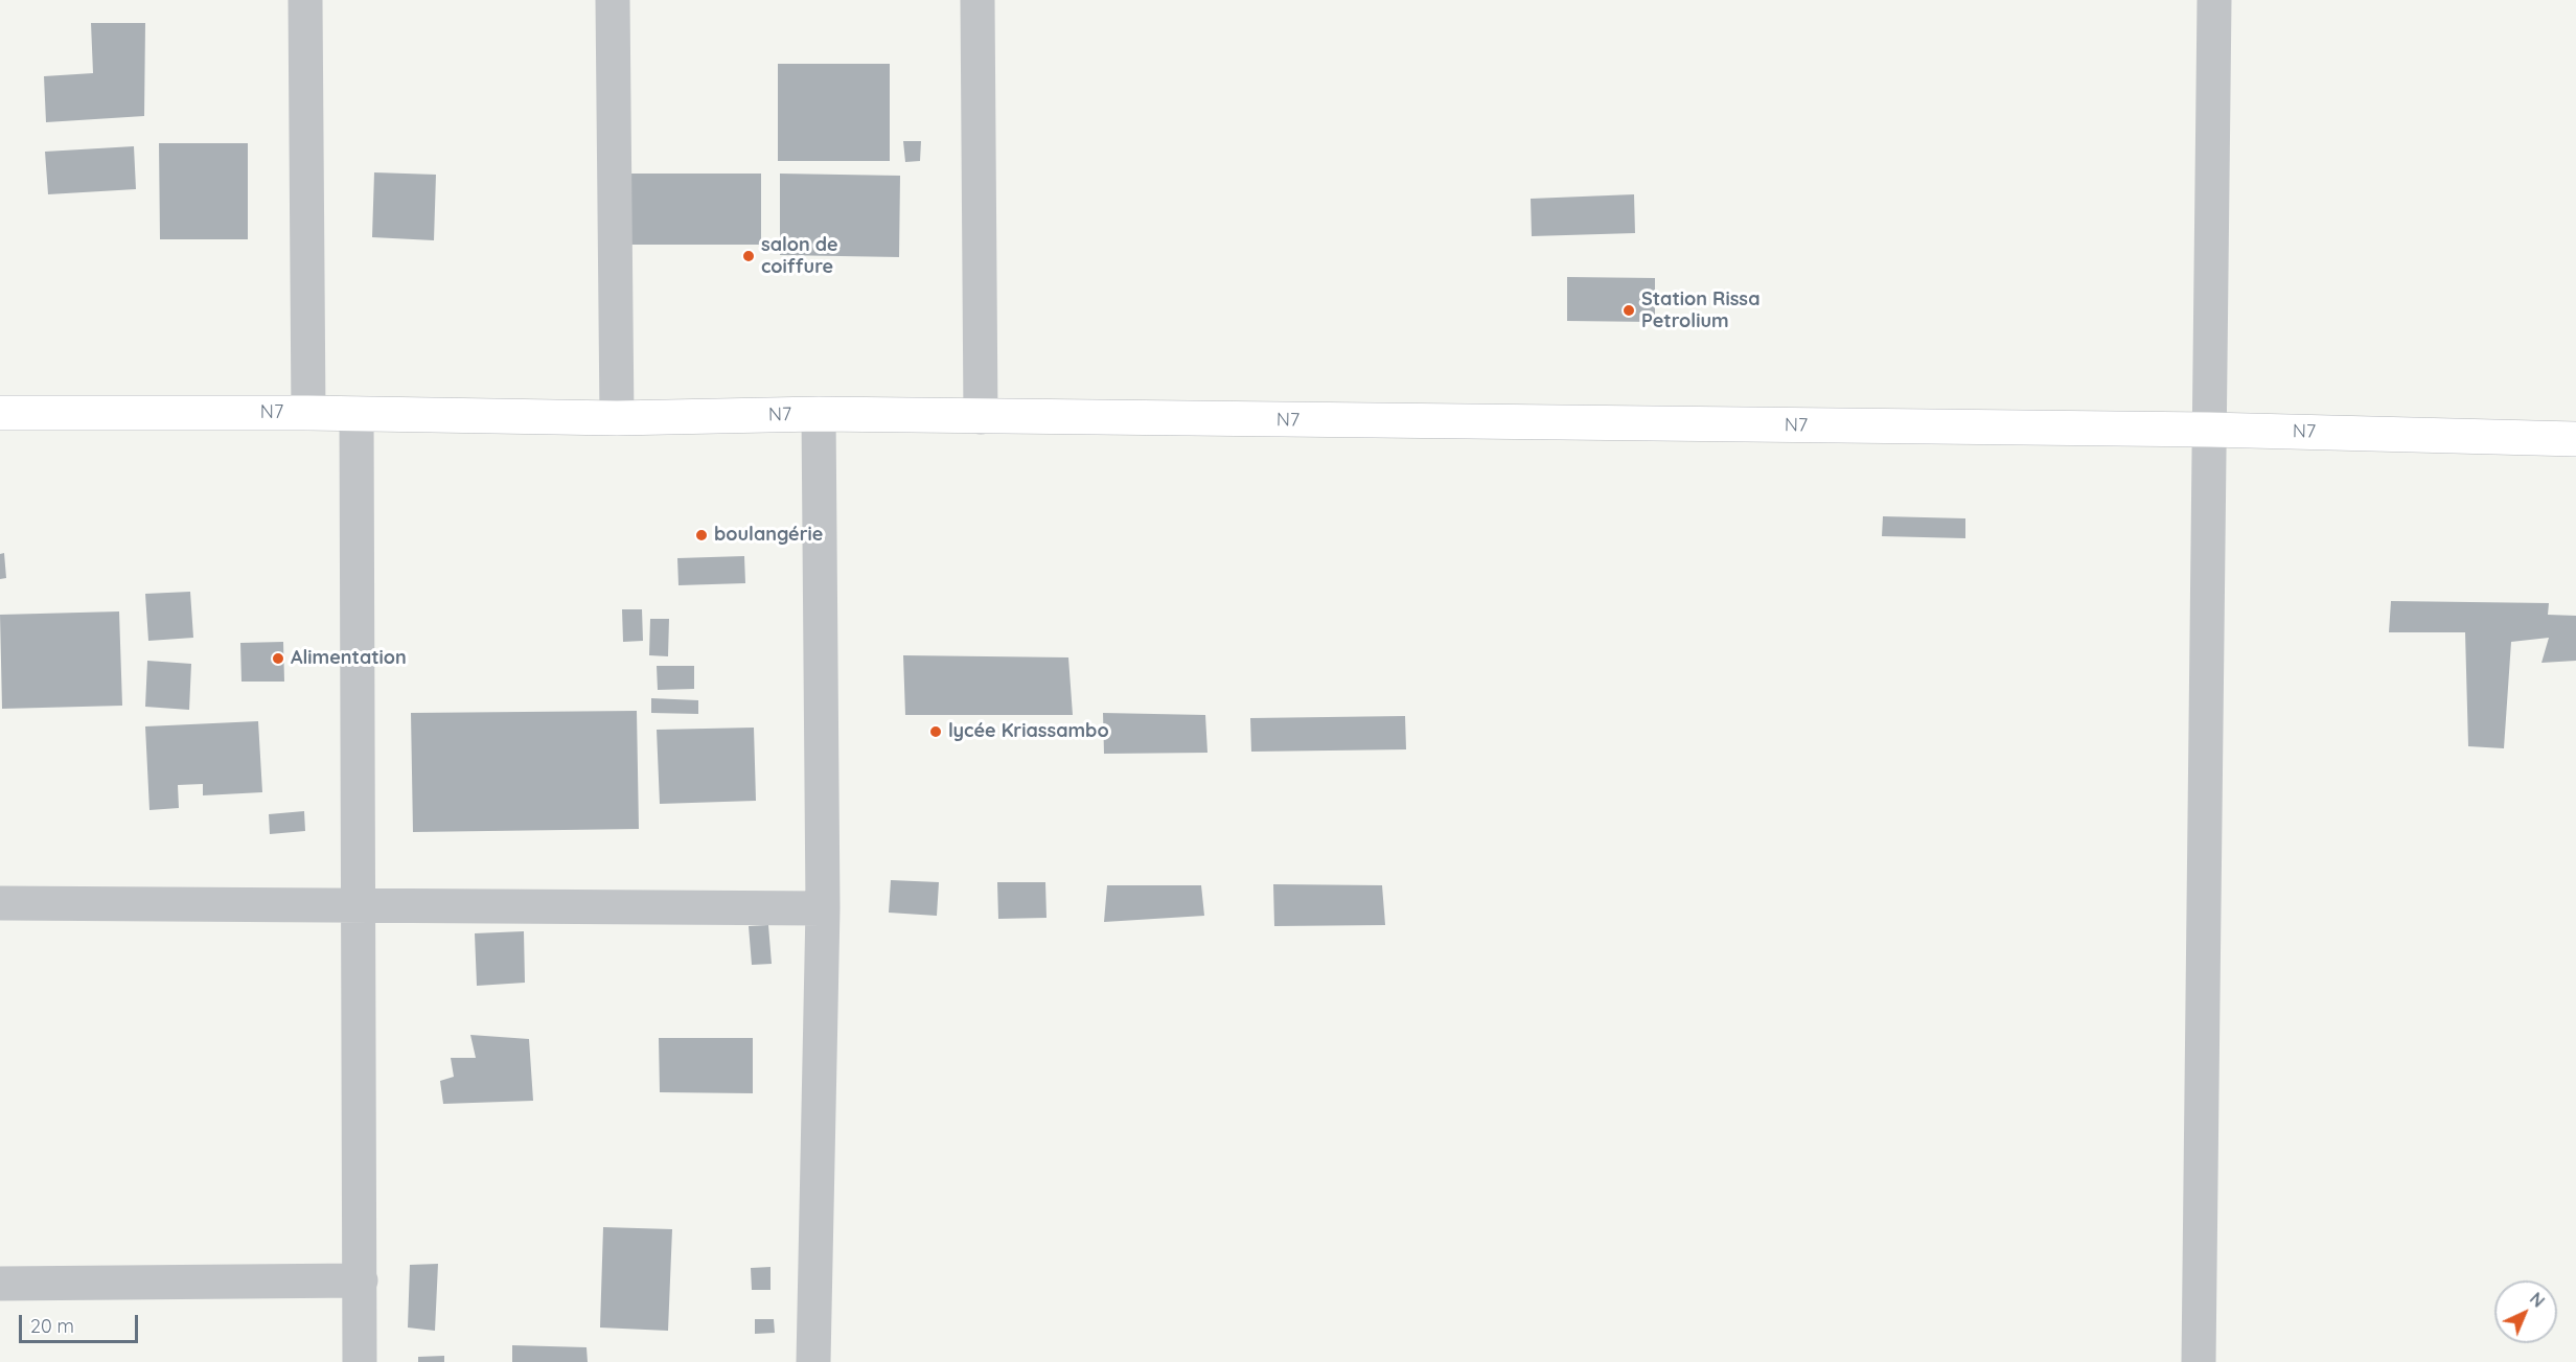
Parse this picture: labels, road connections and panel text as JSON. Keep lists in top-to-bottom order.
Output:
{
  "streets": {
    "main road": ["N7"]
  },
  "places": [
    "salon de coiffure",
    "Station Rissa Petrolium",
    "boulangérie",
    "Alimentation",
    "lycée Kriassambo"
  ],
  "scale_bar": "20 m",
  "north": "top right"
}
